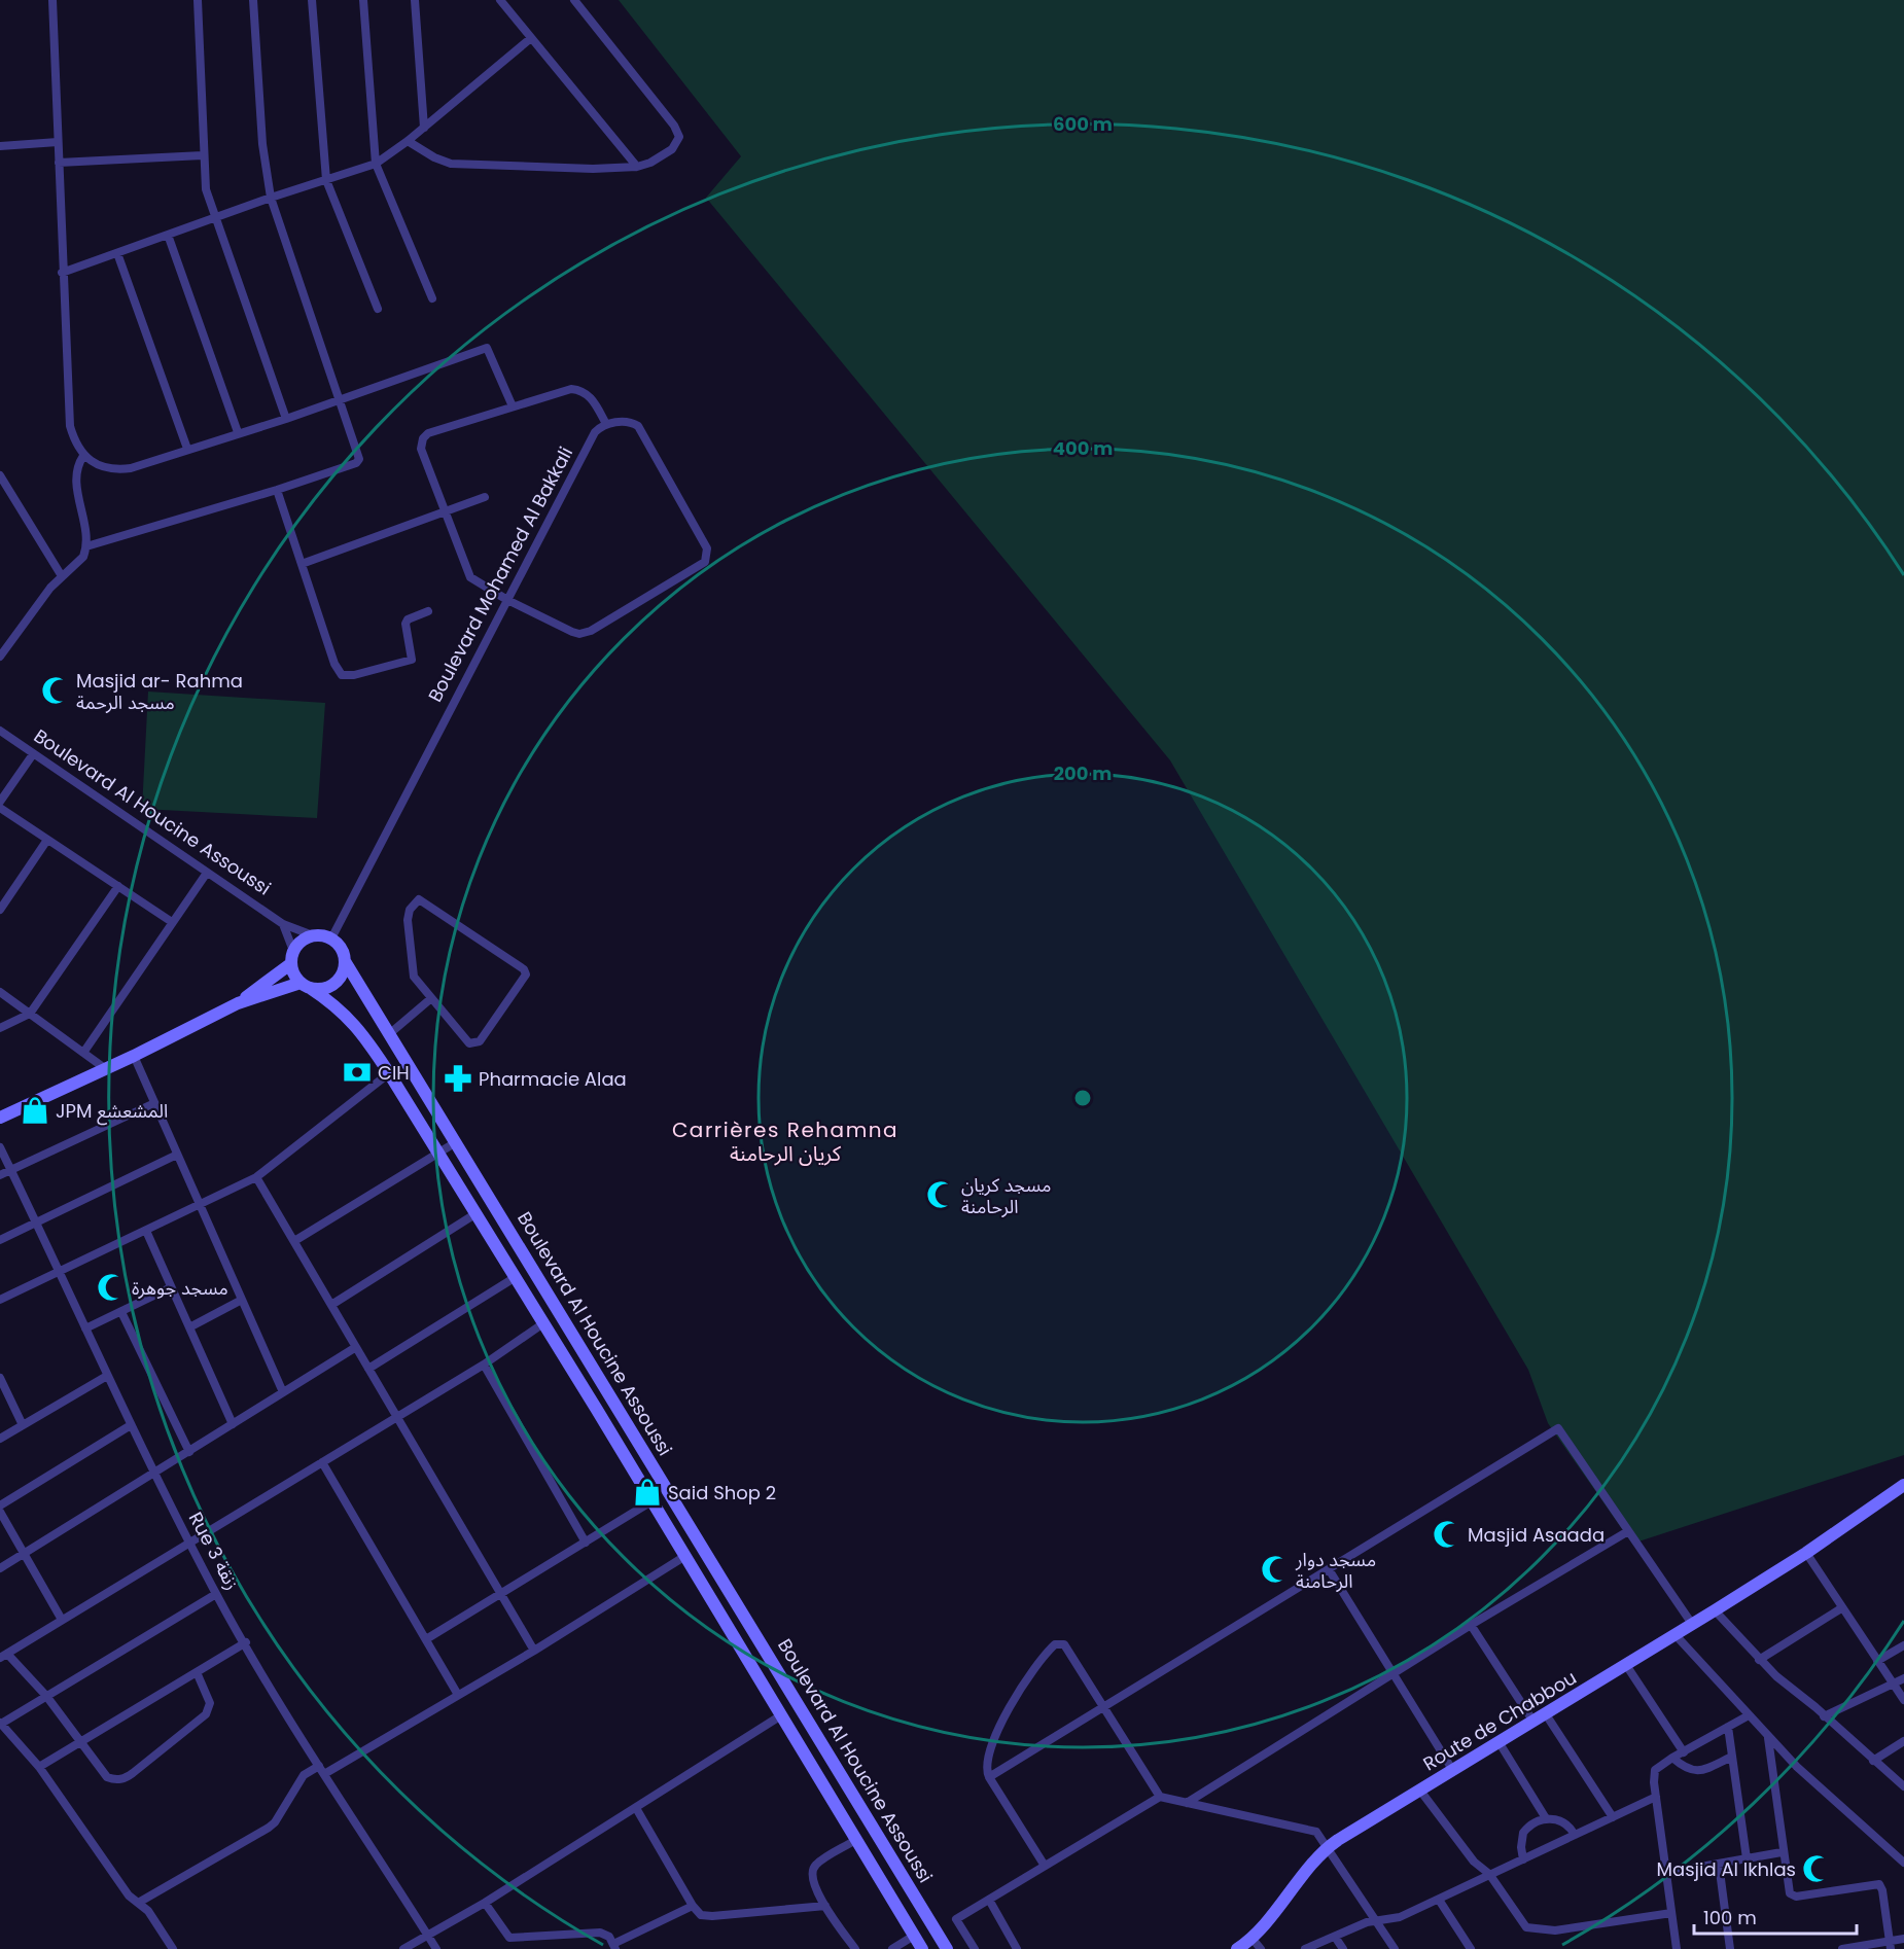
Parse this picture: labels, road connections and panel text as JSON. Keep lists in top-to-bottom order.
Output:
{
  "streets": {
    "street": [
      "Boulevard Mohamed Al Bakkali",
      "Boulevard Al Houcine Assoussi",
      "Rue 3 زنقة",
      "Route de Chabbou"
    ]
  },
  "crossings": [
    ["Boulevard Mohamed Al Bakkali", "Boulevard Al Houcine Assoussi"]
  ],
  "districts": ["Carrières Rehamna كريان الرحامنة"],
  "places": {
    "mosque": [
      "Masjid ar- Rahma مسجد الرحمة",
      "مسجد كريان الرحامنة",
      "مسجد جوهرة",
      "Masjid Asaada",
      "مسجد دوار الرحامنة",
      "Masjid Al Ikhlas"
    ],
    "bank": ["CIH"],
    "pharmacy": ["Pharmacie Alaa"],
    "shop": ["JPM المشعشع", "Said Shop 2"]
  },
  "scale_bar": "100 m",
  "rings": ["600 m", "400 m", "200 m"]
}
